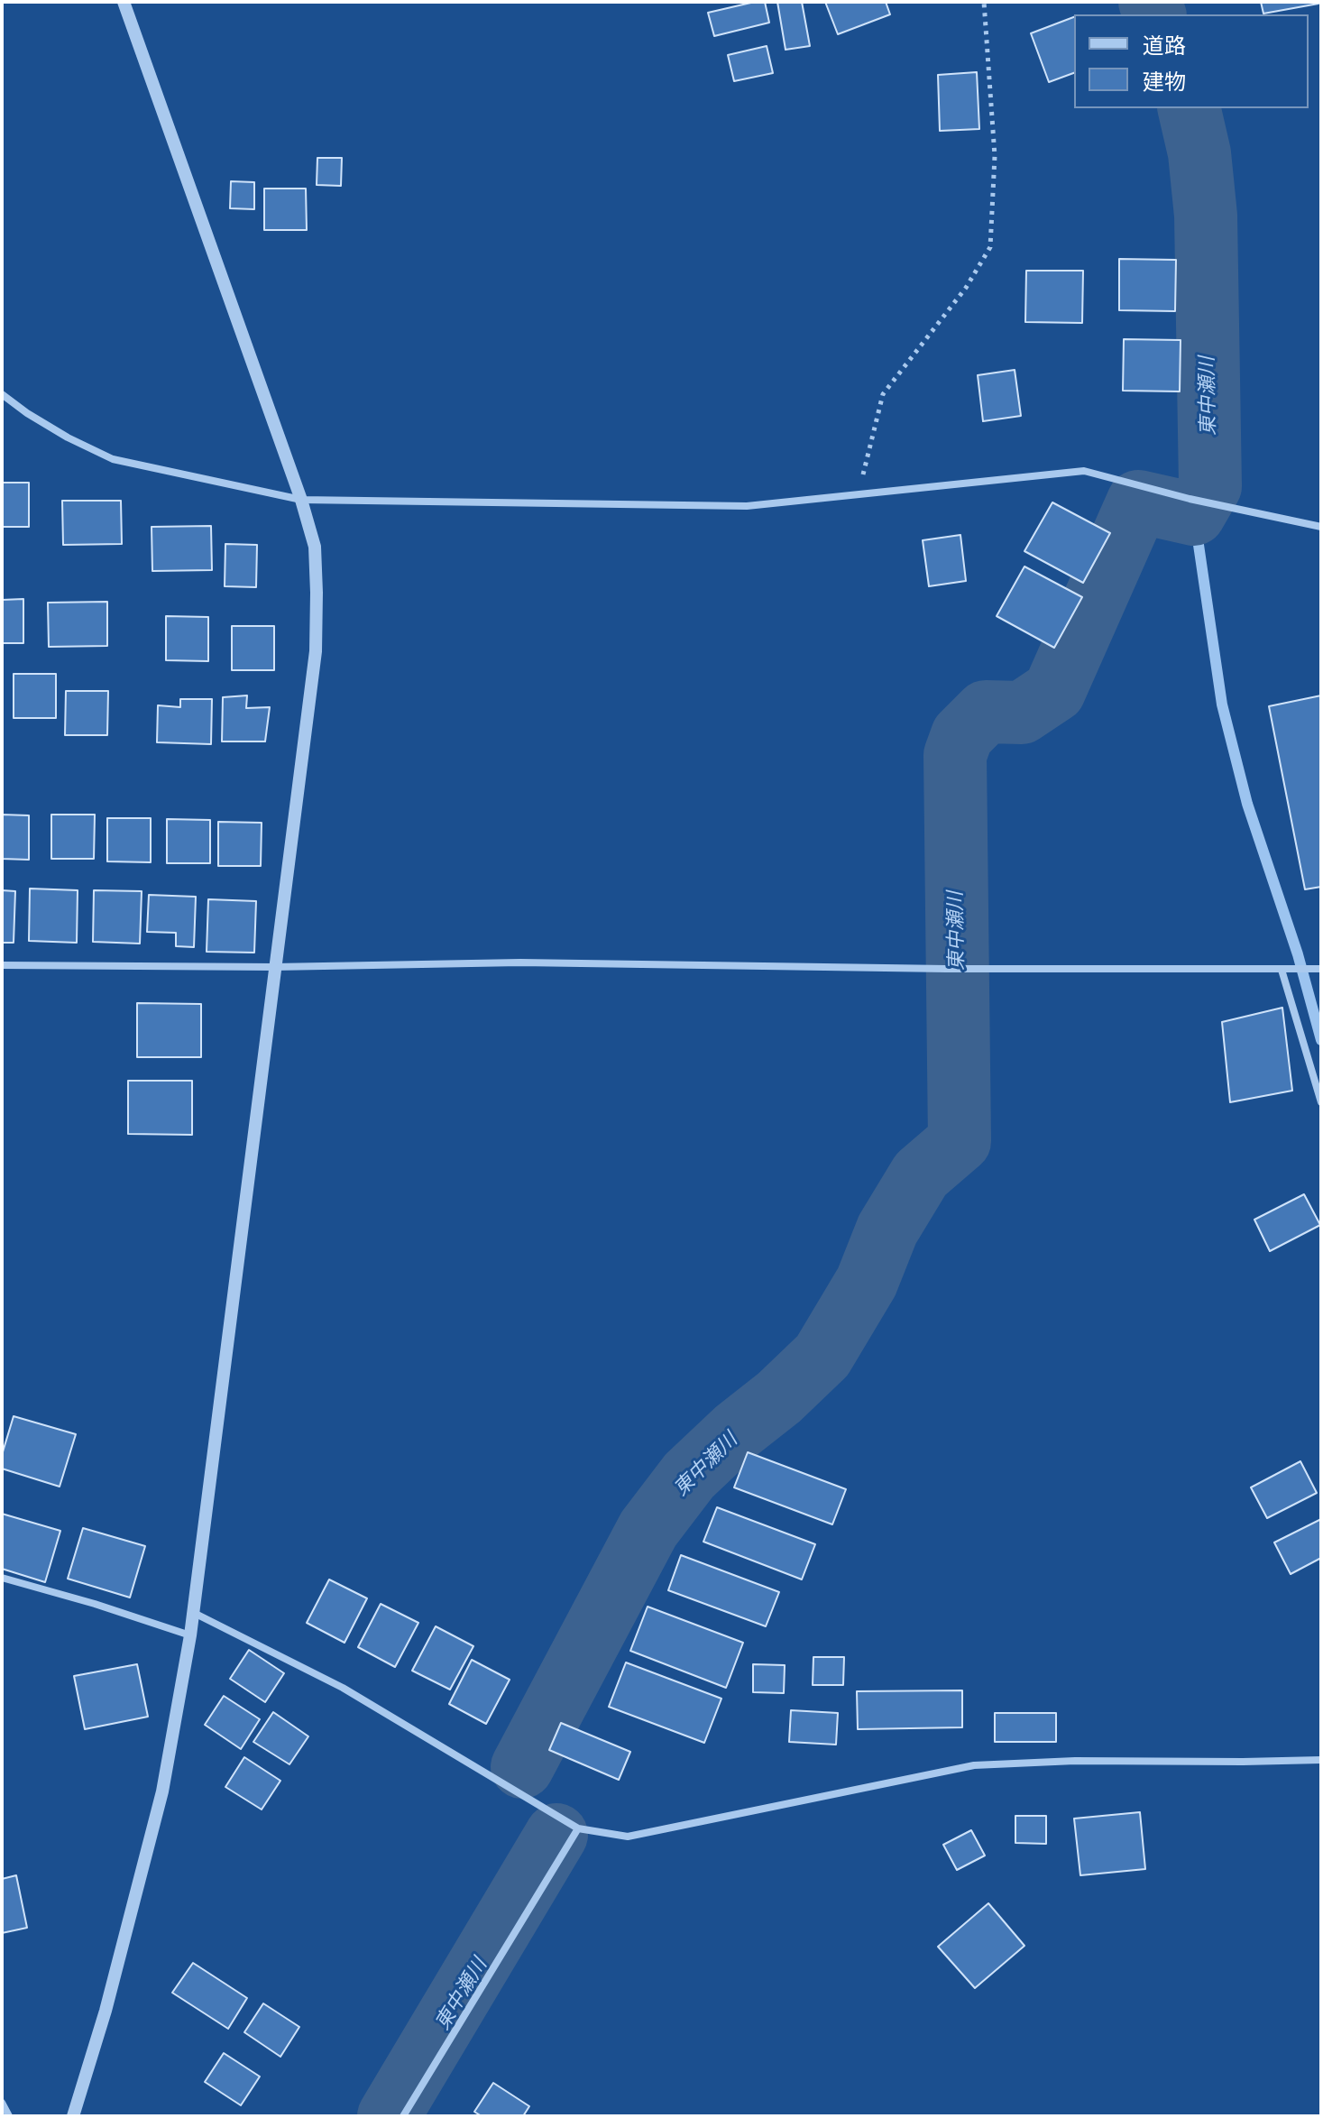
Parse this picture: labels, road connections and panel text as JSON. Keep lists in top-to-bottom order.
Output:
{
  "water": ["東中瀬川"],
  "legend": ["道路", "建物"]
}
